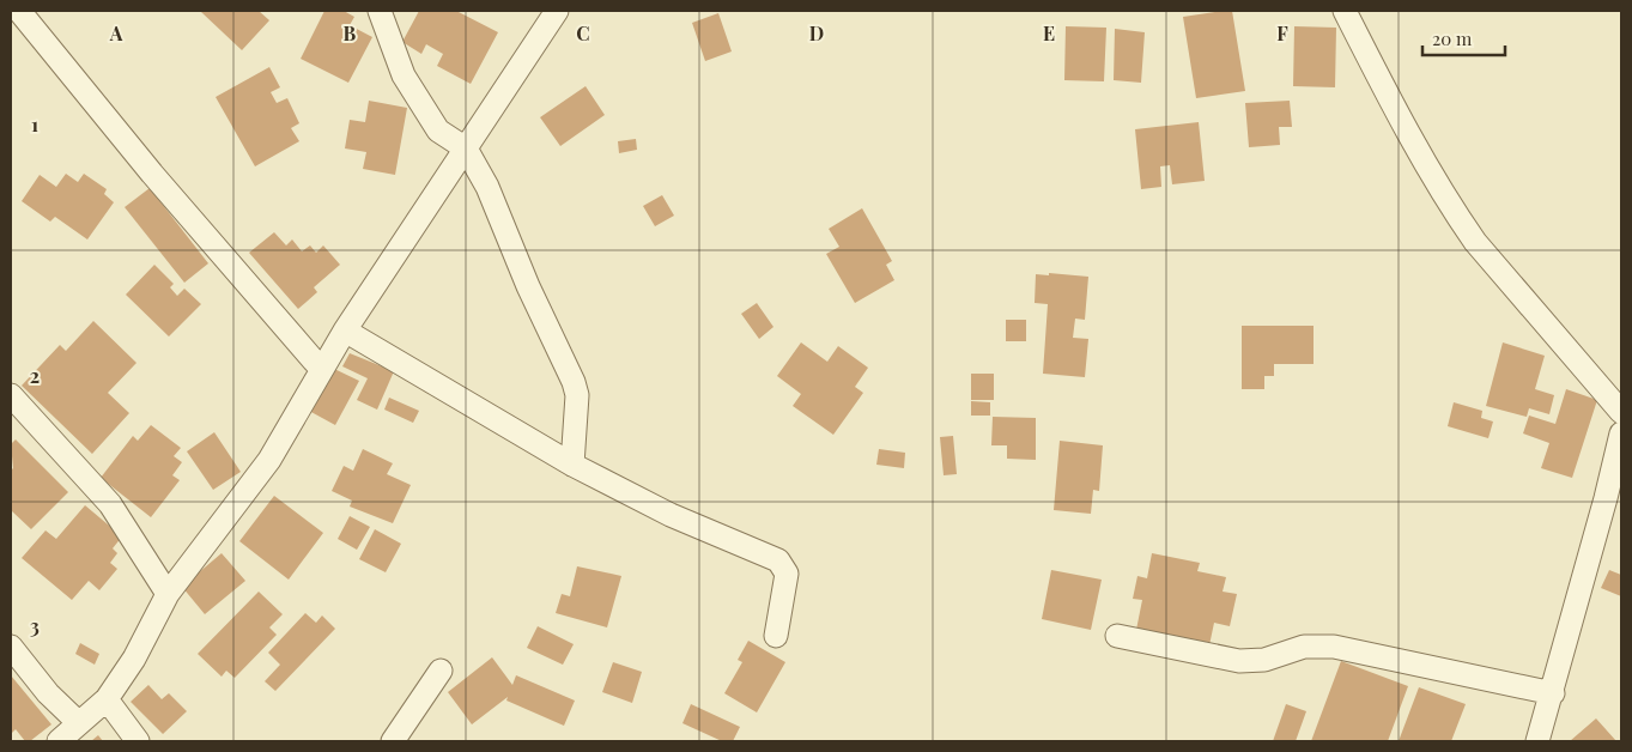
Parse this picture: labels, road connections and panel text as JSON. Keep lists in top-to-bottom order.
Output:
{
  "scale_bar": "20 m",
  "grid": {
    "columns": [
      "A",
      "B",
      "C",
      "D",
      "E",
      "F"
    ],
    "rows": ["1", "2", "3"]
  }
}
